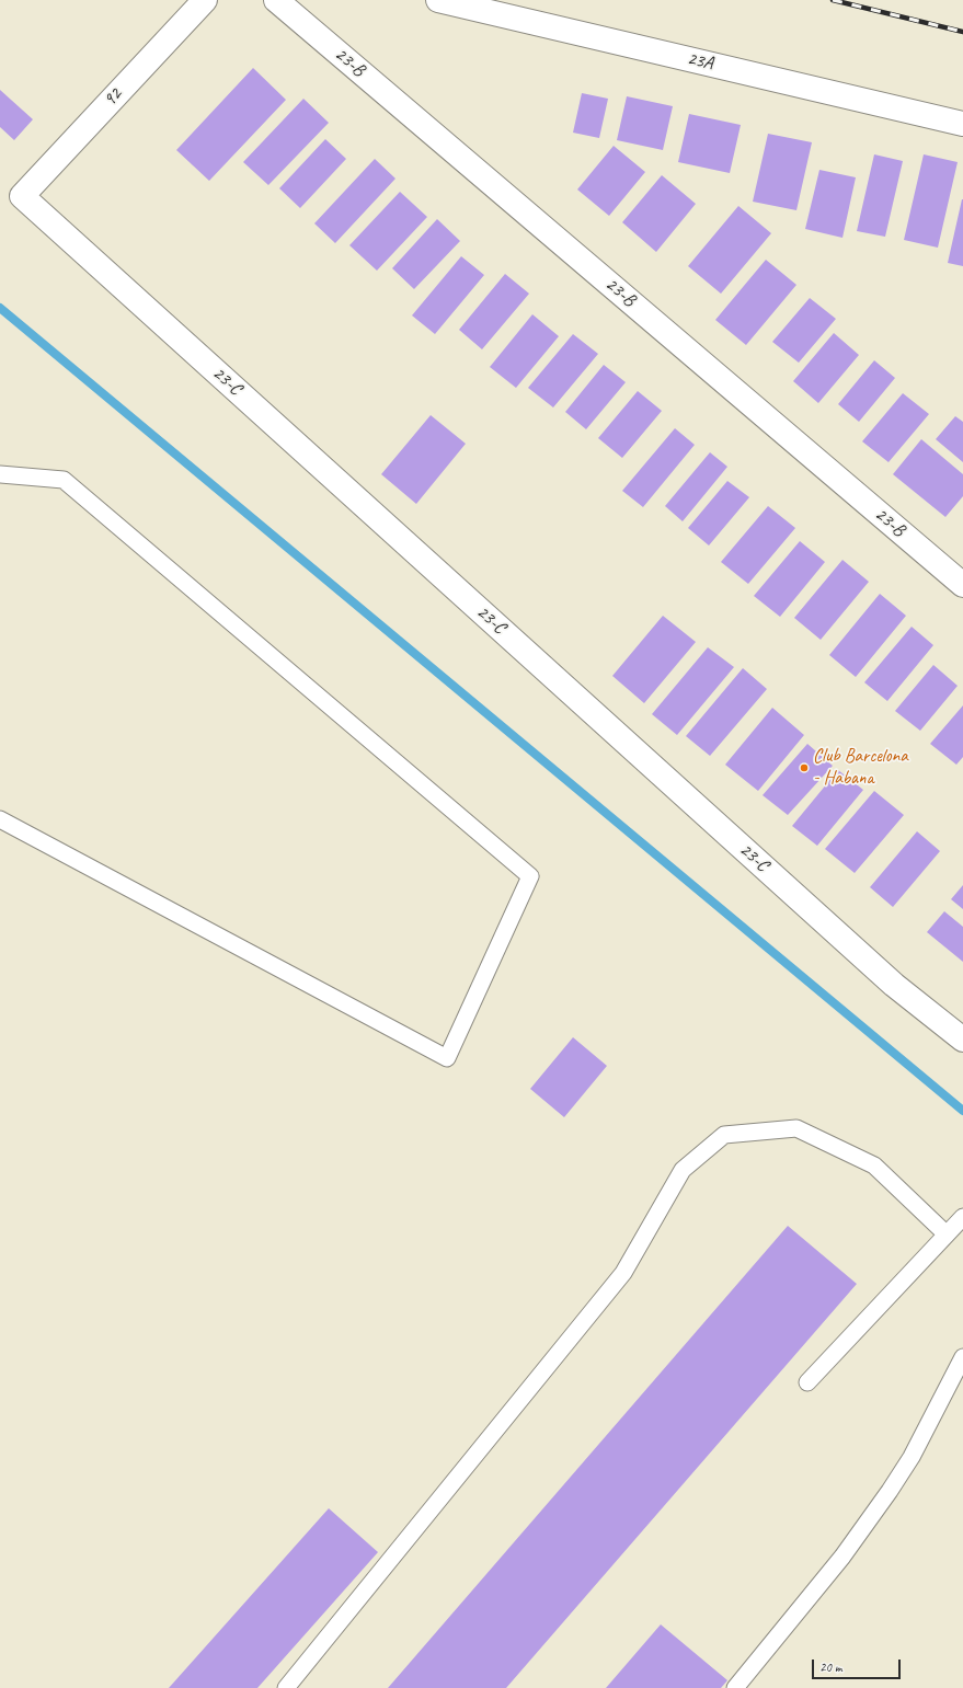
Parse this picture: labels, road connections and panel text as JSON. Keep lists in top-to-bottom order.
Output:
{
  "streets": {
    "street": [
      "23A",
      "23-B",
      "92",
      "23-C"
    ]
  },
  "crossings": [
    ["92", "23-C"]
  ],
  "places": ["Club Barcelona - Habana"],
  "scale_bar": "20 m"
}
